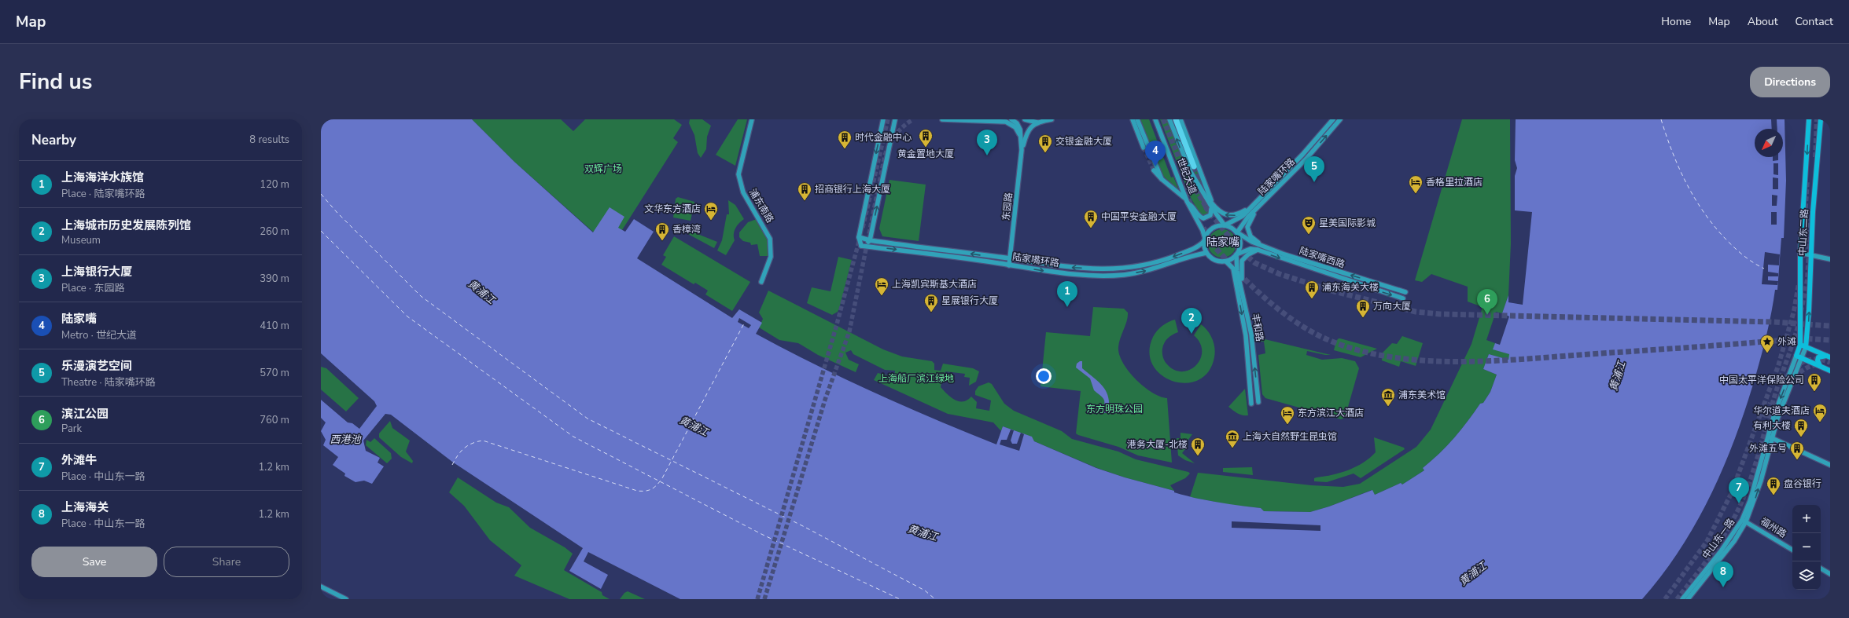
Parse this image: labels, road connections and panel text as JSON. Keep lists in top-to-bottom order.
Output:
{
  "streets": {
    "main road": [
      "世纪大道",
      "陆家嘴环路",
      "浦东南路",
      "东园路",
      "中山东二路",
      "陆家嘴西路",
      "丰和路",
      "福州路",
      "中山东一路"
    ]
  },
  "crossings": [
    ["世纪大道", "陆家嘴环路"],
    ["世纪大道", "陆家嘴西路"],
    ["世纪大道", "丰和路"],
    ["陆家嘴环路", "东园路"],
    ["陆家嘴环路", "陆家嘴西路"],
    ["陆家嘴环路", "丰和路"],
    ["中山东二路", "中山东一路"],
    ["陆家嘴西路", "丰和路"],
    ["福州路", "中山东一路"]
  ],
  "districts": ["陆家嘴"],
  "water": ["黄浦江", "西港池"],
  "parks": ["双辉广场", "上海船厂滨江绿地", "东方明珠公园"],
  "places": {
    "building": [
      "黄金置地大厦",
      "时代金融中心",
      "交银金融大厦",
      "招商银行上海大厦",
      "中国平安金融大厦",
      "香樟湾",
      "浦东海关大楼",
      "星展银行大厦",
      "万向大厦",
      "中国太平洋保险公司",
      "有利大楼",
      "港务大厦-北楼",
      "外滩五号",
      "盘谷银行"
    ],
    "hotel": [
      "香格里拉酒店",
      "文华东方酒店",
      "上海凯宾斯基大酒店",
      "华尔道夫酒店",
      "东方滨江大酒店"
    ],
    "theatre": ["星美国际影城"],
    "place": ["外滩"],
    "museum": ["浦东美术馆", "上海大自然野生昆虫馆"]
  },
  "north": "bottom left",
  "page": {
    "header": "Map",
    "nav": [
      "Home",
      "Map",
      "About",
      "Contact"
    ],
    "title": "Find us",
    "buttons": [
      "Directions",
      ["Save", "Share"]
    ],
    "heading": ["Nearby", "8 results"],
    "pins": [
      "3",
      "4",
      "5",
      "1",
      "6",
      "2",
      "7",
      "8"
    ],
    "list": [
      {
        "mark": "1",
        "name": "上海海洋水族馆",
        "note": "Place · 陆家嘴环路",
        "value": "120 m"
      },
      {
        "mark": "2",
        "name": "上海城市历史发展陈列馆",
        "note": "Museum",
        "value": "260 m"
      },
      {
        "mark": "3",
        "name": "上海银行大厦",
        "note": "Place · 东园路",
        "value": "390 m"
      },
      {
        "mark": "4",
        "name": "陆家嘴",
        "note": "Metro · 世纪大道",
        "value": "410 m"
      },
      {
        "mark": "5",
        "name": "乐漫演艺空间",
        "note": "Theatre · 陆家嘴环路",
        "value": "570 m"
      },
      {
        "mark": "6",
        "name": "滨江公园",
        "note": "Park",
        "value": "760 m"
      },
      {
        "mark": "7",
        "name": "外滩牛",
        "note": "Place · 中山东一路",
        "value": "1.2 km"
      },
      {
        "mark": "8",
        "name": "上海海关",
        "note": "Place · 中山东一路",
        "value": "1.2 km"
      }
    ],
    "map_buttons": ["+", "−"]
  }
}
